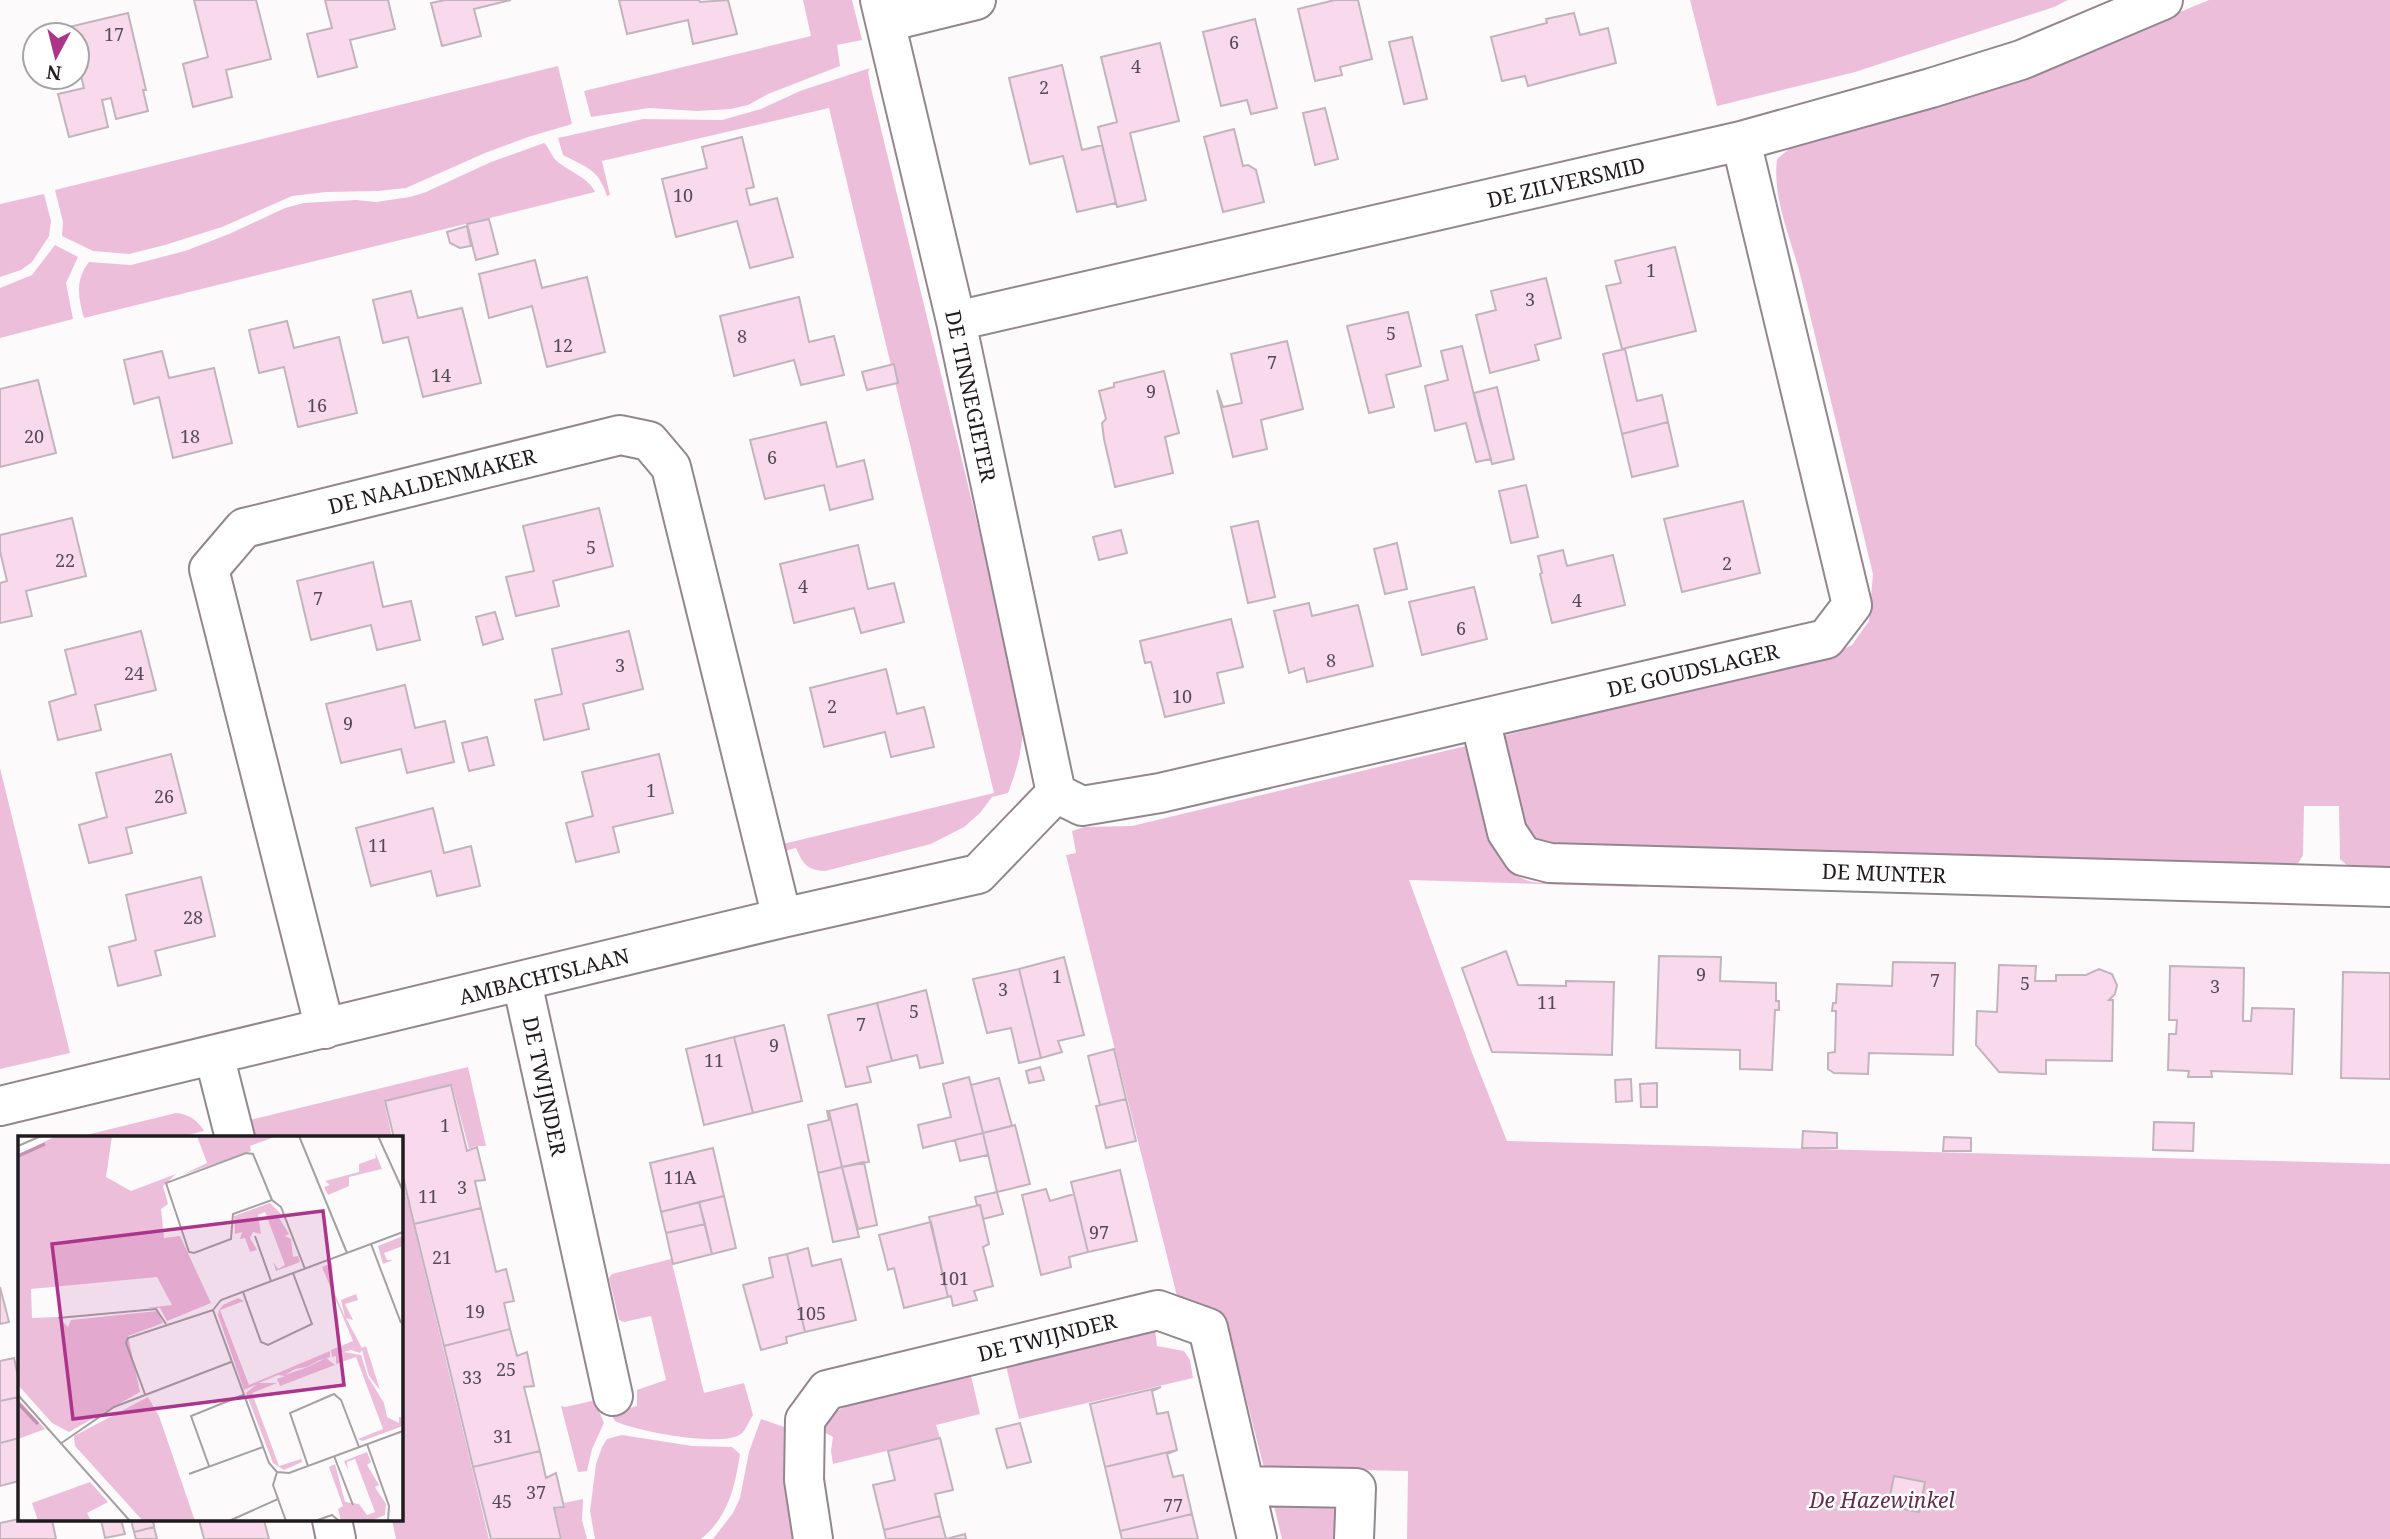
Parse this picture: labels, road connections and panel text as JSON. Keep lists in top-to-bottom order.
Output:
{
  "streets": {
    "street": [
      "DE ZILVERSMID",
      "DE TINNEGIETER",
      "DE NAALDENMAKER",
      "DE GOUDSLAGER",
      "DE MUNTER",
      "AMBACHTSLAAN",
      "DE TWIJNDER"
    ]
  },
  "crossings": [
    ["DE ZILVERSMID", "DE TINNEGIETER"],
    ["DE ZILVERSMID", "DE GOUDSLAGER"],
    ["DE TINNEGIETER", "DE GOUDSLAGER"],
    ["DE TINNEGIETER", "AMBACHTSLAAN"],
    ["DE NAALDENMAKER", "AMBACHTSLAAN"],
    ["DE GOUDSLAGER", "DE MUNTER"],
    ["DE GOUDSLAGER", "AMBACHTSLAAN"],
    ["AMBACHTSLAAN", "DE TWIJNDER"]
  ],
  "parks": ["De Hazewinkel"],
  "house_numbers": [
    "17",
    "6",
    "4",
    "2",
    "10",
    "1",
    "3",
    "5",
    "8",
    "12",
    "7",
    "14",
    "9",
    "16",
    "20",
    "18",
    "6",
    "5",
    "22",
    "2",
    "4",
    "7",
    "4",
    "6",
    "8",
    "3",
    "24",
    "10",
    "2",
    "9",
    "1",
    "26",
    "11",
    "28",
    "9",
    "1",
    "7",
    "5",
    "3",
    "3",
    "11",
    "5",
    "7",
    "9",
    "11",
    "1",
    "11A",
    "3",
    "11",
    "97",
    "21",
    "101",
    "19",
    "105",
    "25",
    "33",
    "31",
    "37",
    "45",
    "77"
  ],
  "north": "bottom"
}
